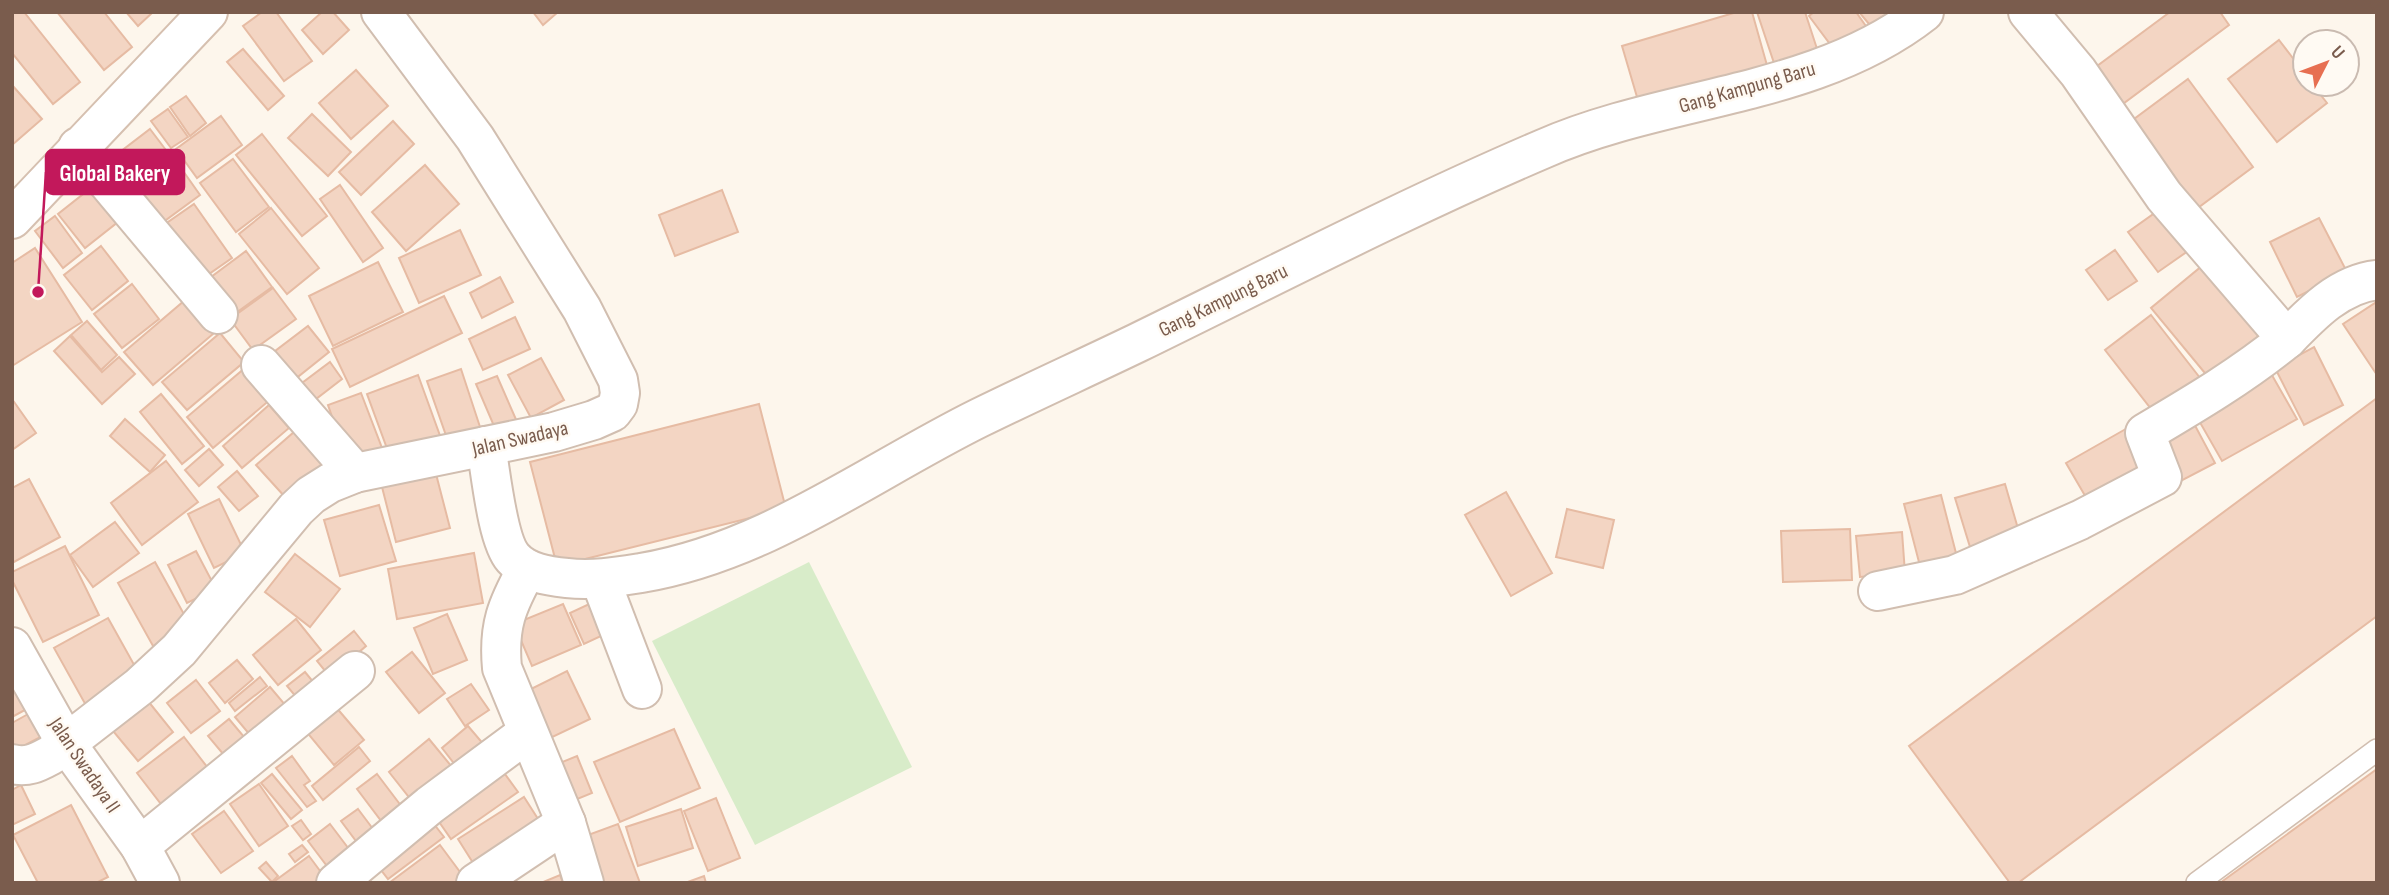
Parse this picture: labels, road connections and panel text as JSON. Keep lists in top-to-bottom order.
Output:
{
  "streets": {
    "street": ["Gang Kampung Baru", "Jalan Swadaya", "Jalan Swadaya II"]
  },
  "crossings": [
    ["Jalan Swadaya", "Jalan Swadaya II"]
  ],
  "places": ["Global Bakery"],
  "north": "top right"
}
